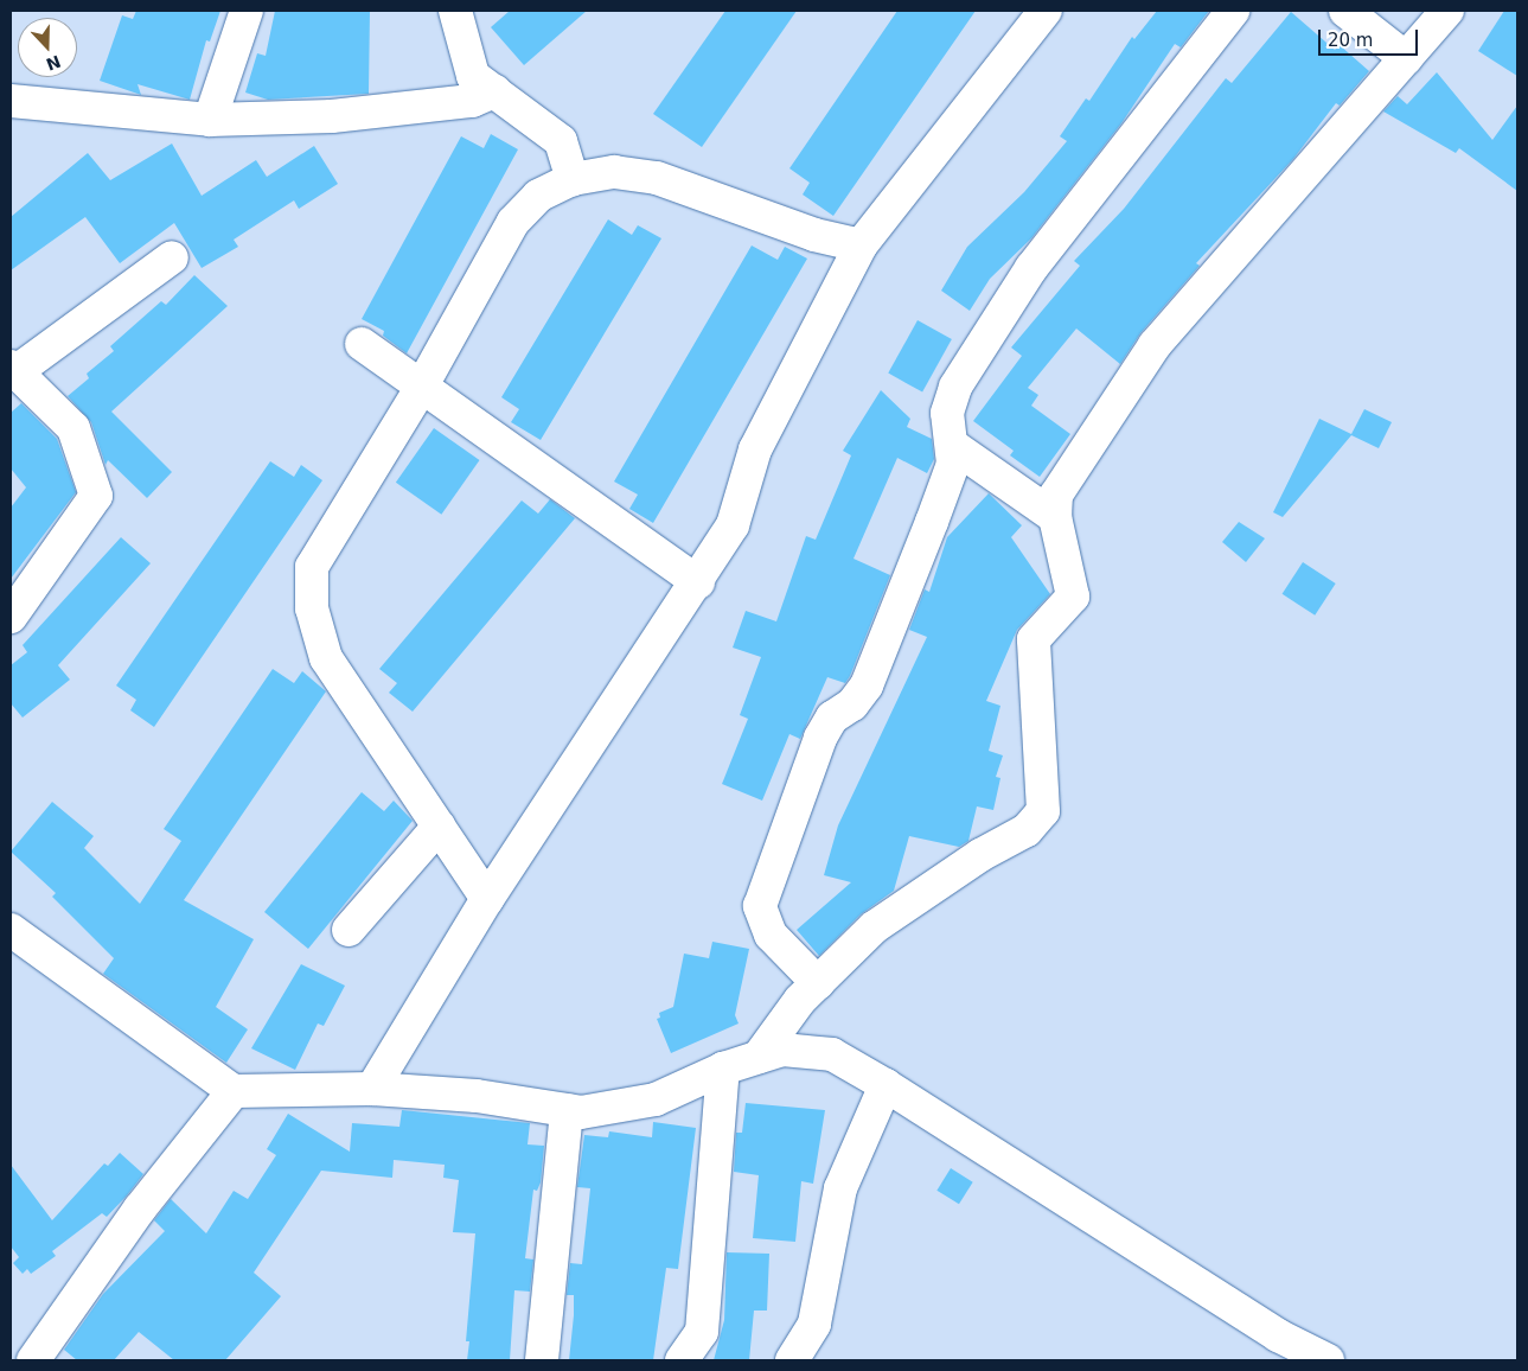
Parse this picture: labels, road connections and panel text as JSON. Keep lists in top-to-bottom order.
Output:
{
  "scale_bar": "20 m",
  "north": "bottom"
}
